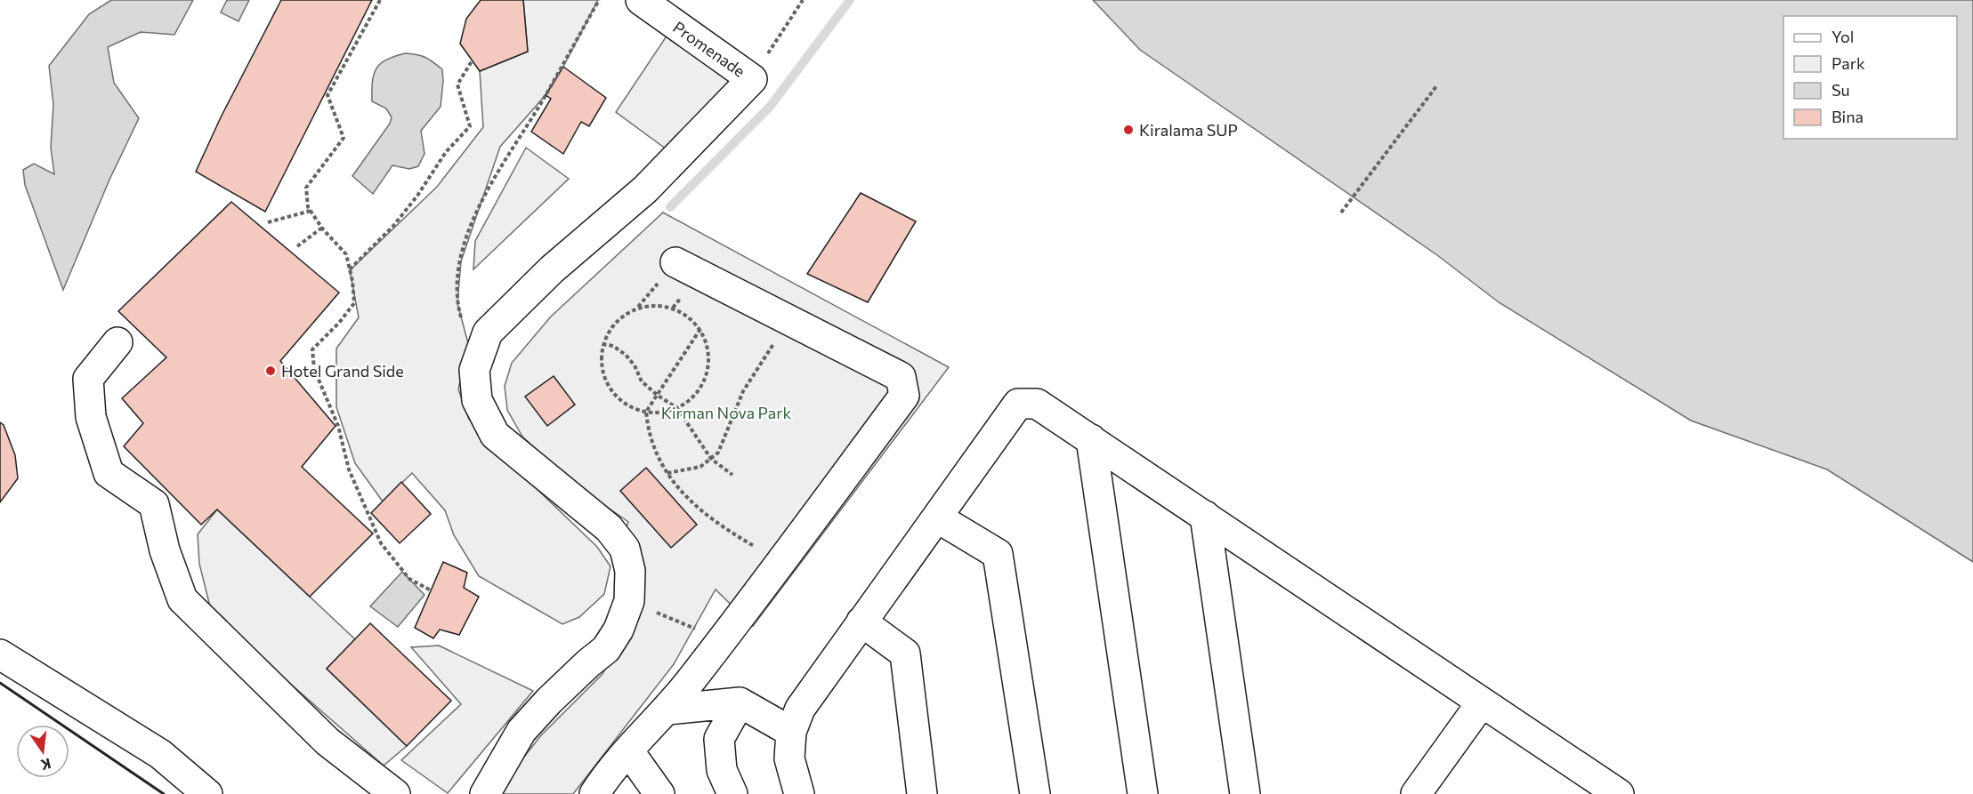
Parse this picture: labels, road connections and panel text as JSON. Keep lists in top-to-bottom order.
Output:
{
  "streets": {
    "street": ["Promenade"]
  },
  "parks": ["Kirman Nova Park"],
  "places": ["Kiralama SUP", "Hotel Grand Side"],
  "legend": [
    "Yol",
    "Park",
    "Su",
    "Bina"
  ],
  "north": "bottom"
}
